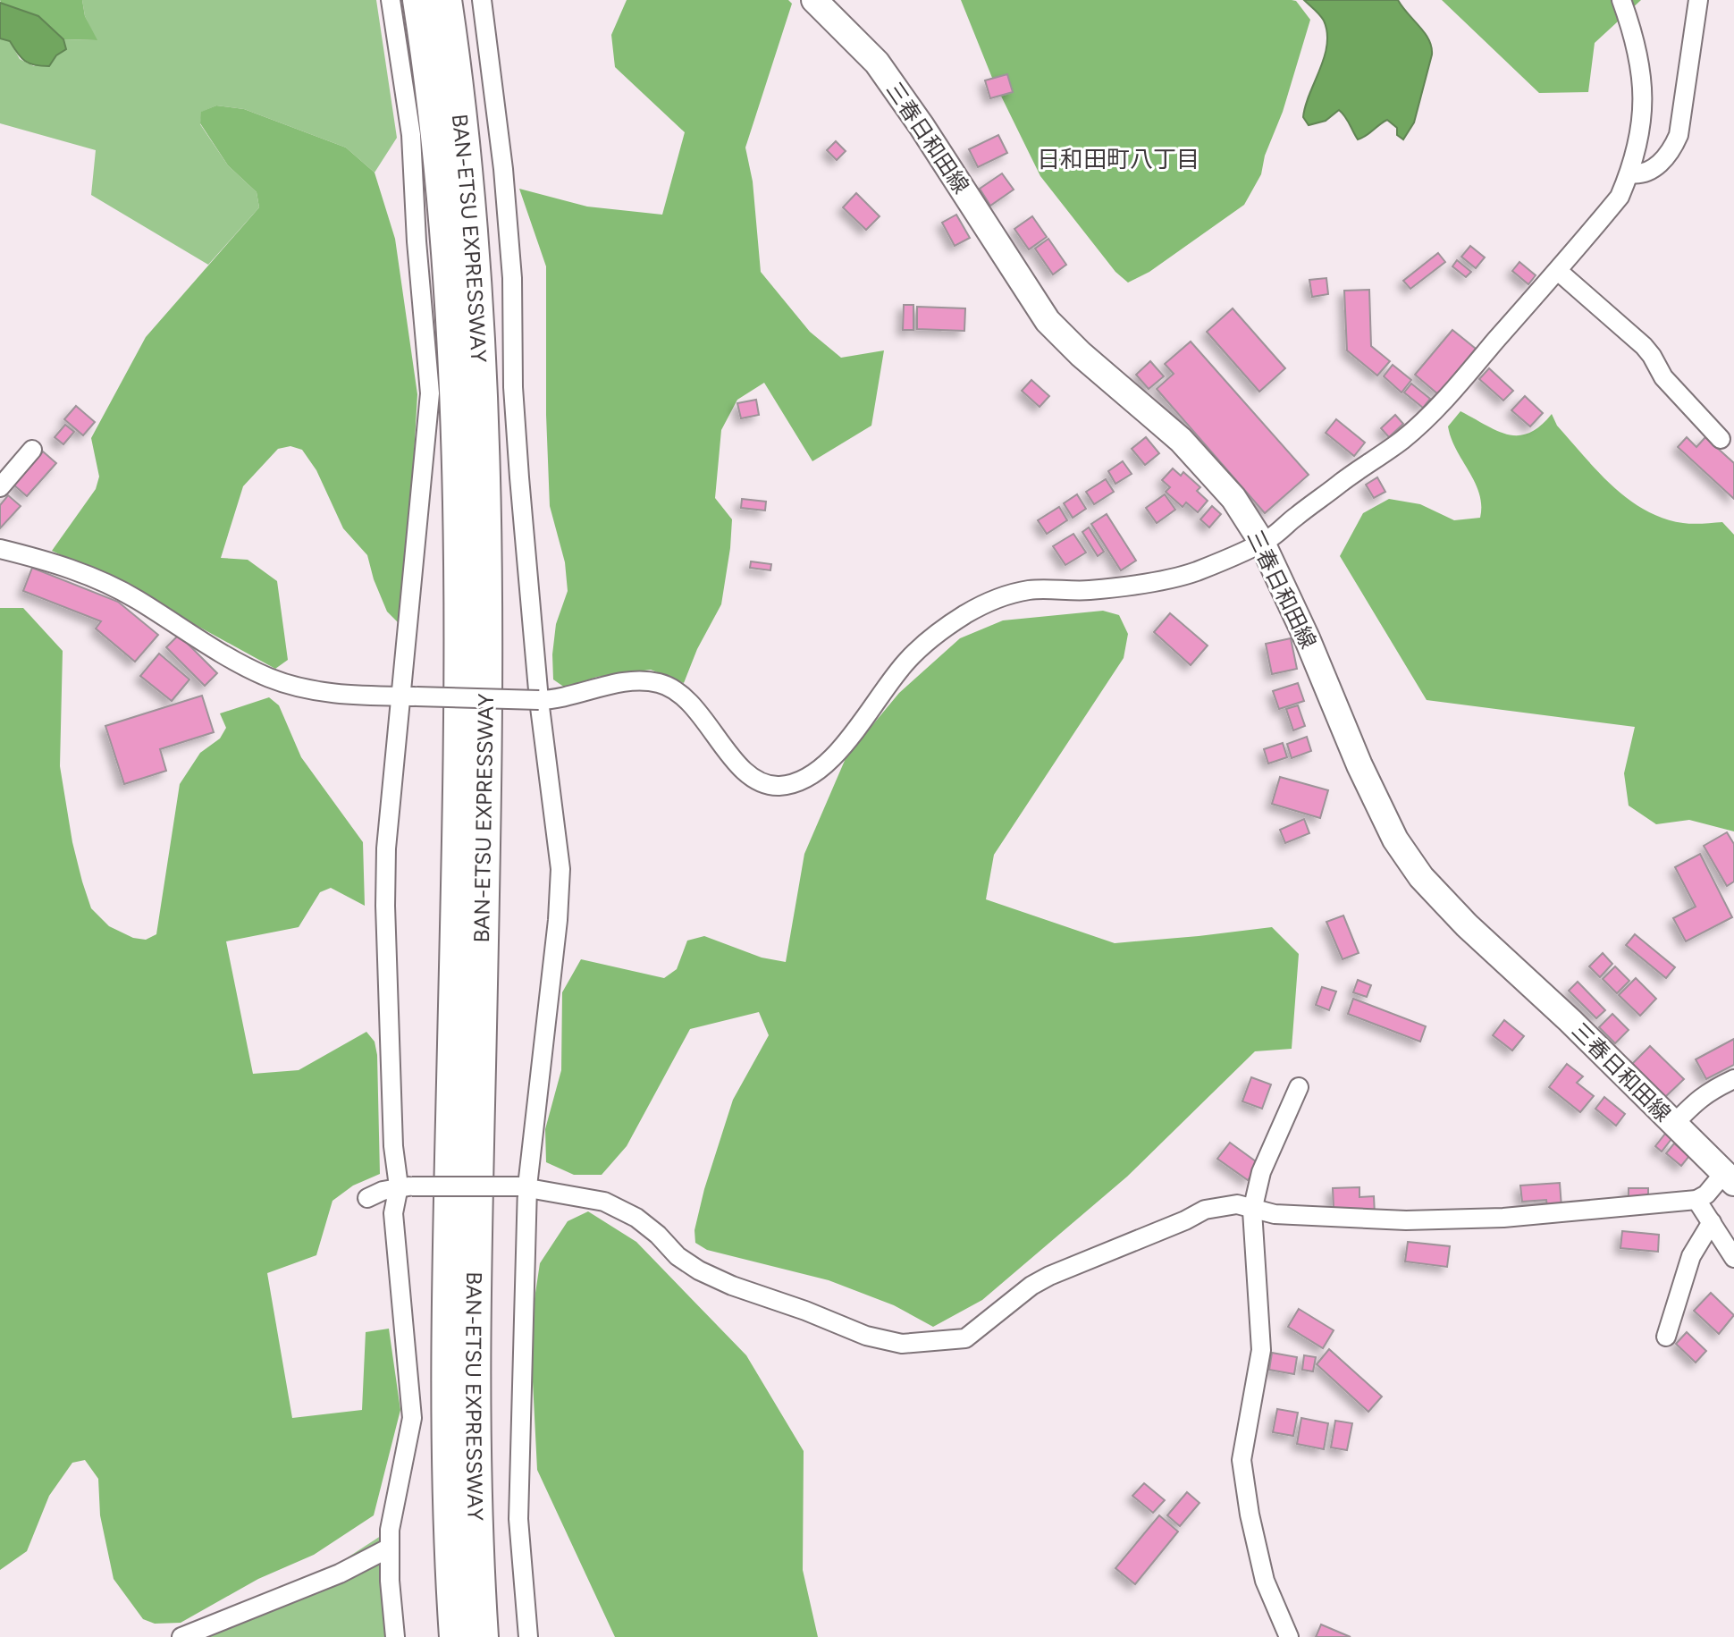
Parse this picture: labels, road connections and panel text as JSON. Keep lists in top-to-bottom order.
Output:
{
  "streets": {
    "highway": ["BAN-ETSU EXPRESSWAY"],
    "main road": ["三春日和田線"]
  },
  "districts": ["日和田町八丁目"]
}
